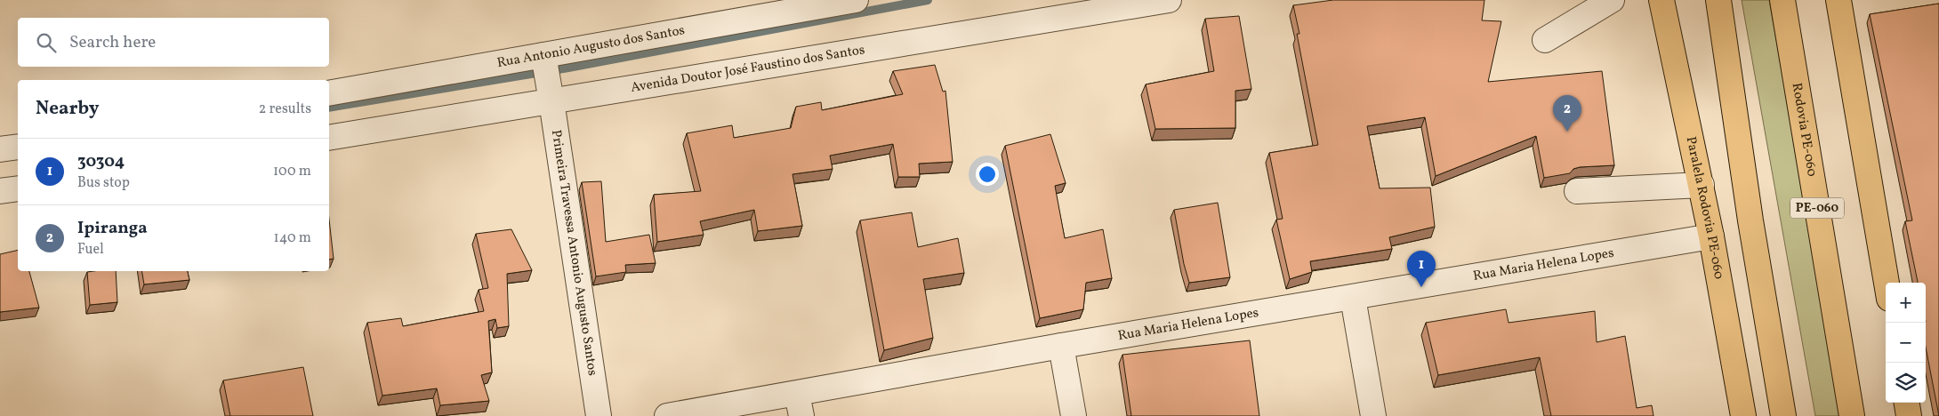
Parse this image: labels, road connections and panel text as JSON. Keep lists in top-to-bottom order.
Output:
{
  "streets": {
    "main road": ["Rodovia PE-060", "Paralela Rodovia PE-060", "PE-060"],
    "street": [
      "Rua Antonio Augusto dos Santos",
      "Avenida Doutor José Faustino dos Santos",
      "Primeira Travessa Antonio Augusto Santos",
      "Rua Maria Helena Lopes"
    ]
  },
  "crossings": [
    ["Rua Antonio Augusto dos Santos", "Avenida Doutor José Faustino dos Santos"],
    ["Rua Antonio Augusto dos Santos", "Primeira Travessa Antonio Augusto Santos"],
    ["Avenida Doutor José Faustino dos Santos", "Primeira Travessa Antonio Augusto Santos"],
    ["Paralela Rodovia PE-060", "Rua Maria Helena Lopes"]
  ],
  "page": {
    "search": "Search here",
    "heading": ["Nearby", "2 results"],
    "pins": ["2", "1"],
    "list": [
      {
        "mark": "1",
        "name": "30304",
        "note": "Bus stop",
        "value": "100 m"
      },
      {
        "mark": "2",
        "name": "Ipiranga",
        "note": "Fuel",
        "value": "140 m"
      }
    ],
    "map_buttons": ["+", "−"]
  }
}
